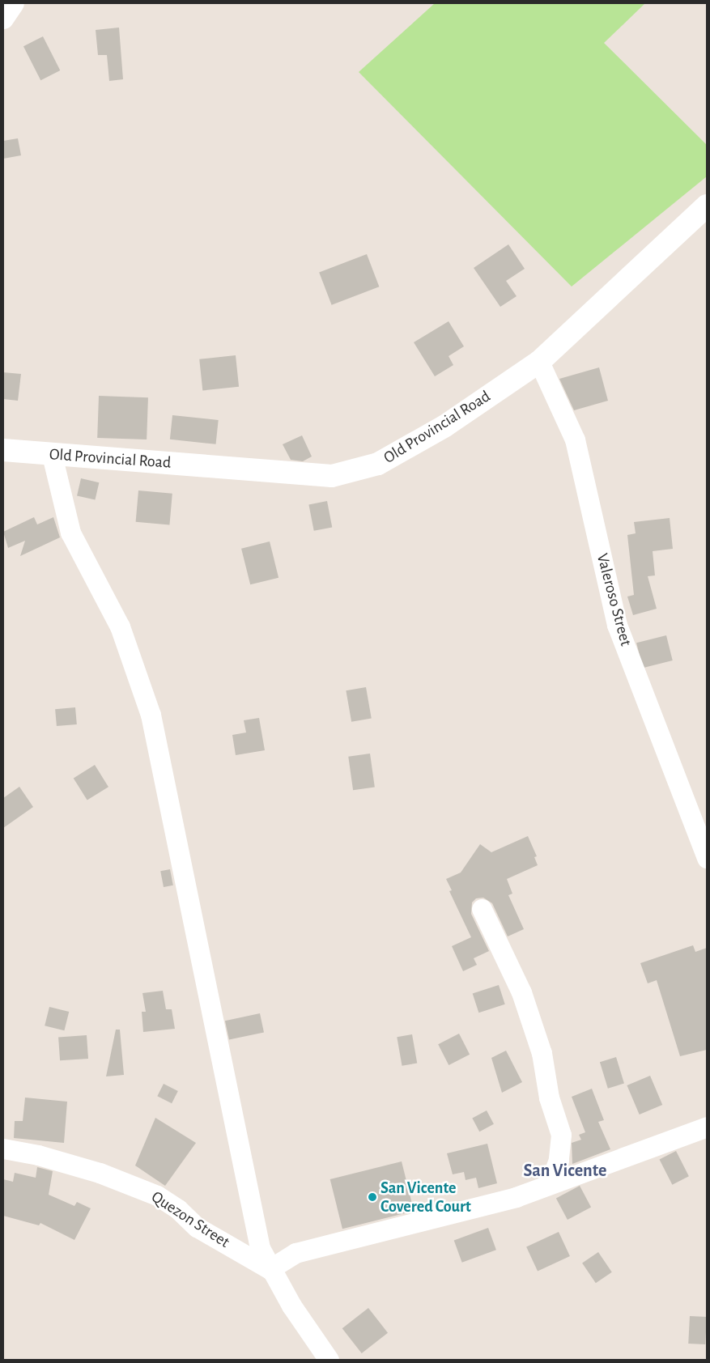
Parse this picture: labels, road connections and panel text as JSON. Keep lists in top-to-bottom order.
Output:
{
  "streets": {
    "main road": ["Old Provincial Road"],
    "street": ["Valeroso Street", "Quezon Street"]
  },
  "crossings": [
    ["Old Provincial Road", "Valeroso Street"]
  ],
  "districts": ["San Vicente"],
  "places": ["San Vicente Covered Court"]
}
